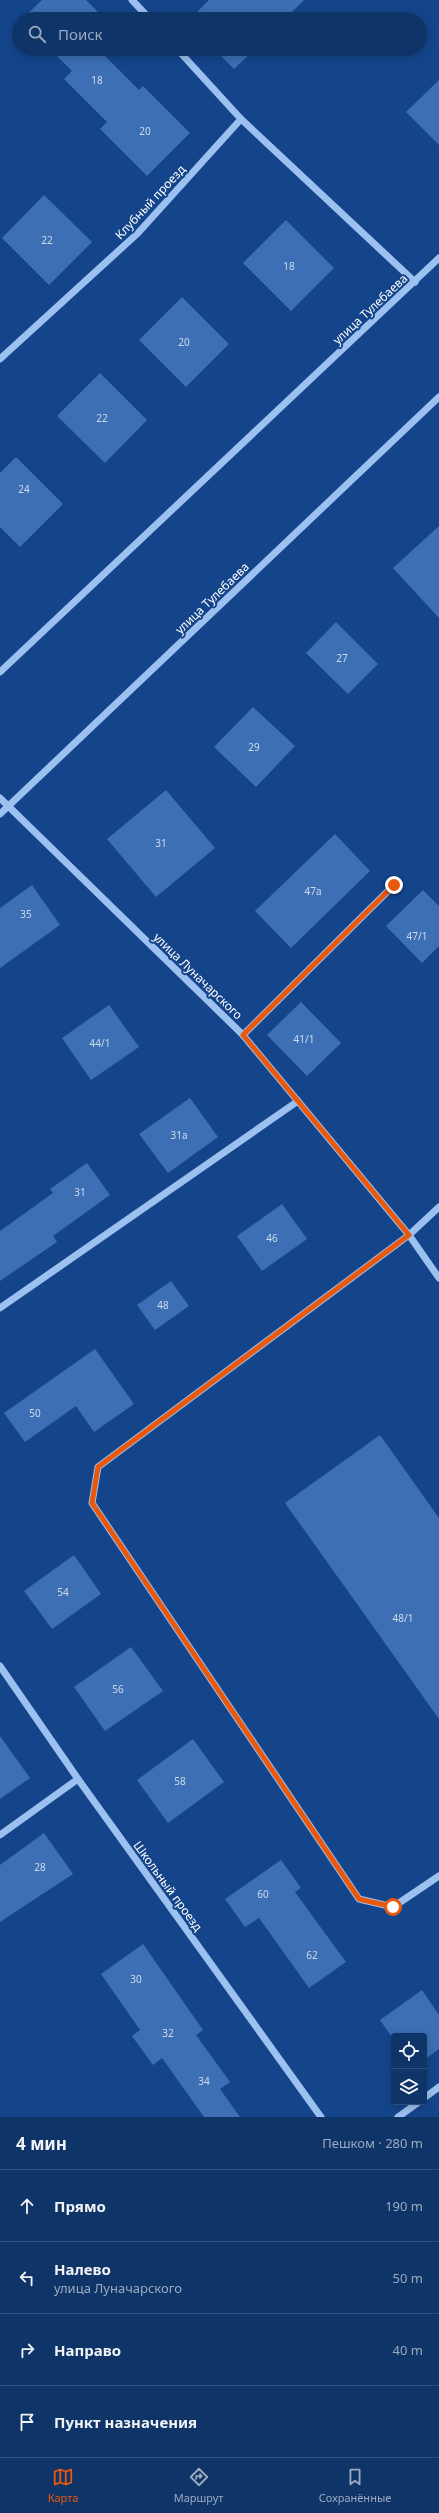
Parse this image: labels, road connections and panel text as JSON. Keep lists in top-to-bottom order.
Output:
{
  "streets": {
    "street": [
      "Клубный проезд",
      "улица Тулебаева",
      "улица Луначарского",
      "Школьный проезд"
    ]
  },
  "crossings": [
    ["улица Тулебаева", "улица Луначарского"]
  ],
  "house_numbers": [
    "18",
    "20",
    "22",
    "18",
    "20",
    "22",
    "24",
    "27",
    "29",
    "31",
    "47а",
    "35",
    "47/1",
    "41/1",
    "44/1",
    "31а",
    "31",
    "46",
    "48",
    "50",
    "54",
    "48/1",
    "56",
    "58",
    "28",
    "60",
    "62",
    "30",
    "32",
    "34"
  ],
  "page": {
    "search": "Поиск",
    "heading": ["4 мин", "Пешком · 280 m"],
    "list": [
      ["Прямо", "190 m"],
      ["Налево", "улица Луначарского", "50 m"],
      ["Направо", "40 m"],
      "Пункт назначения"
    ],
    "nav": ["Карта", "Маршрут", "Сохранённые"]
  }
}
